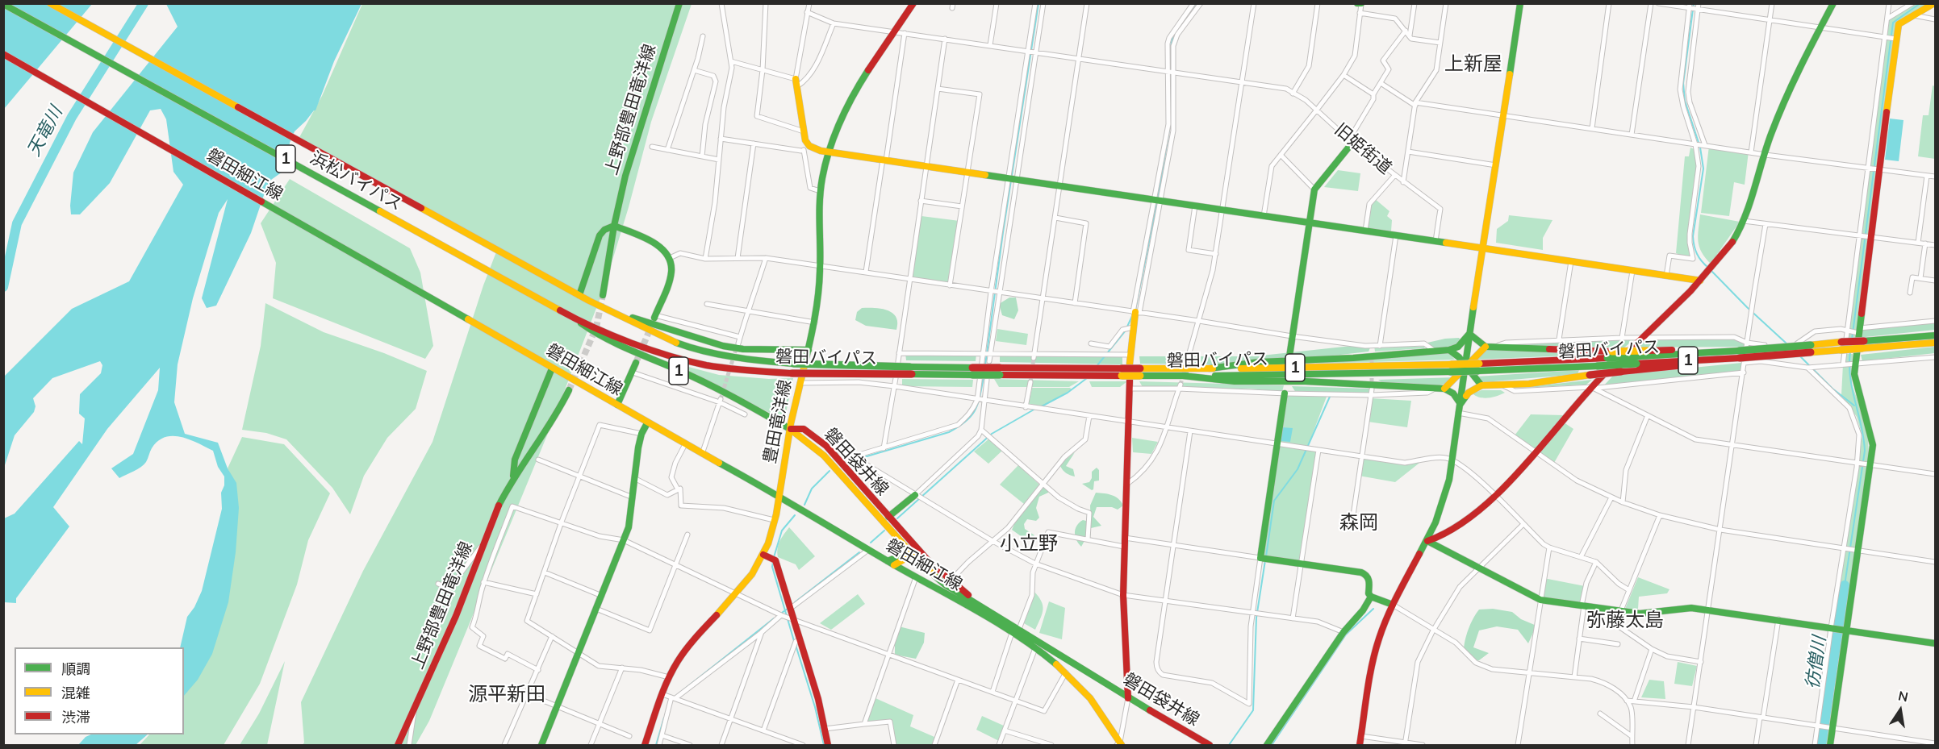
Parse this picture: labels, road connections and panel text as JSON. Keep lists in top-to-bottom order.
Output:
{
  "streets": {
    "main road": [
      "上野部豊田竜洋線",
      "1",
      "磐田細江線",
      "浜松バイパス",
      "磐田バイパス",
      "豊田竜洋線",
      "磐田袋井線"
    ],
    "street": ["旧姫街道"]
  },
  "crossings": [
    ["上野部豊田竜洋線", "磐田細江線"],
    ["1", "浜松バイパス"],
    ["1", "磐田バイパス"],
    ["1", "豊田竜洋線"],
    ["1", "磐田袋井線"],
    ["磐田細江線", "豊田竜洋線"],
    ["磐田細江線", "磐田袋井線"],
    ["浜松バイパス", "磐田バイパス"],
    ["豊田竜洋線", "磐田袋井線"]
  ],
  "districts": [
    "上新屋",
    "森岡",
    "小立野",
    "弥藤太島",
    "源平新田"
  ],
  "water": ["天竜川", "彷僧川"],
  "legend": ["順調", "混雑", "渋滞"],
  "north": "top"
}
